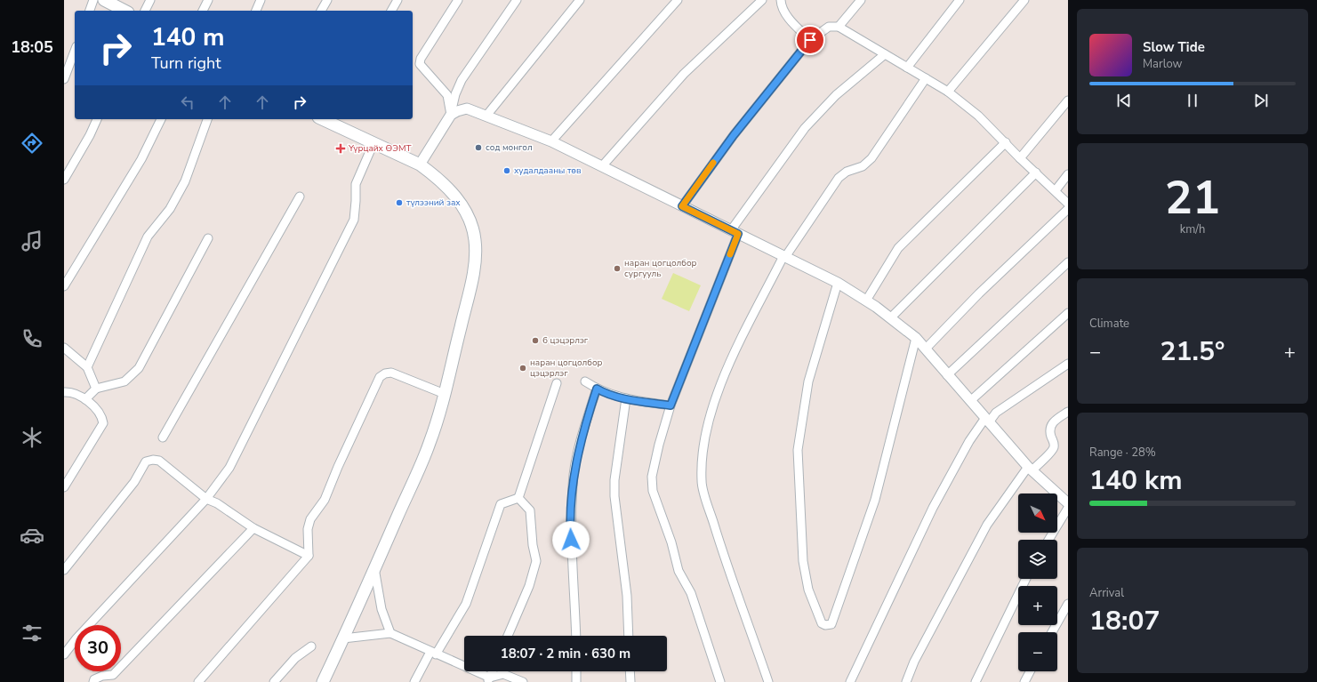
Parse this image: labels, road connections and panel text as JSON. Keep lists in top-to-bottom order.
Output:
{
  "places": {
    "other": [
      "сод монгол",
      "худалдааны төв",
      "түлээний зах",
      "наран цогцолбор сургууль",
      "6 цэцэрлэг",
      "наран цогцолбор цэцэрлэг"
    ],
    "health": ["Үүрцайх ӨЭМТ"]
  },
  "north": "bottom right",
  "page": {
    "tabs": "18:05",
    "turn": ["140 m", "Turn right"],
    "song": ["Slow Tide", "Marlow"],
    "tile": [
      ["21", "km/h"],
      "Climate",
      ["Range · 28%", "140 km"],
      ["Arrival", "18:07"]
    ],
    "heat": ["−", "21.5°", "+"],
    "map_buttons": ["+", "−"],
    "limit": "30",
    "trip": "18:07 · 2 min · 630 m"
  }
}
